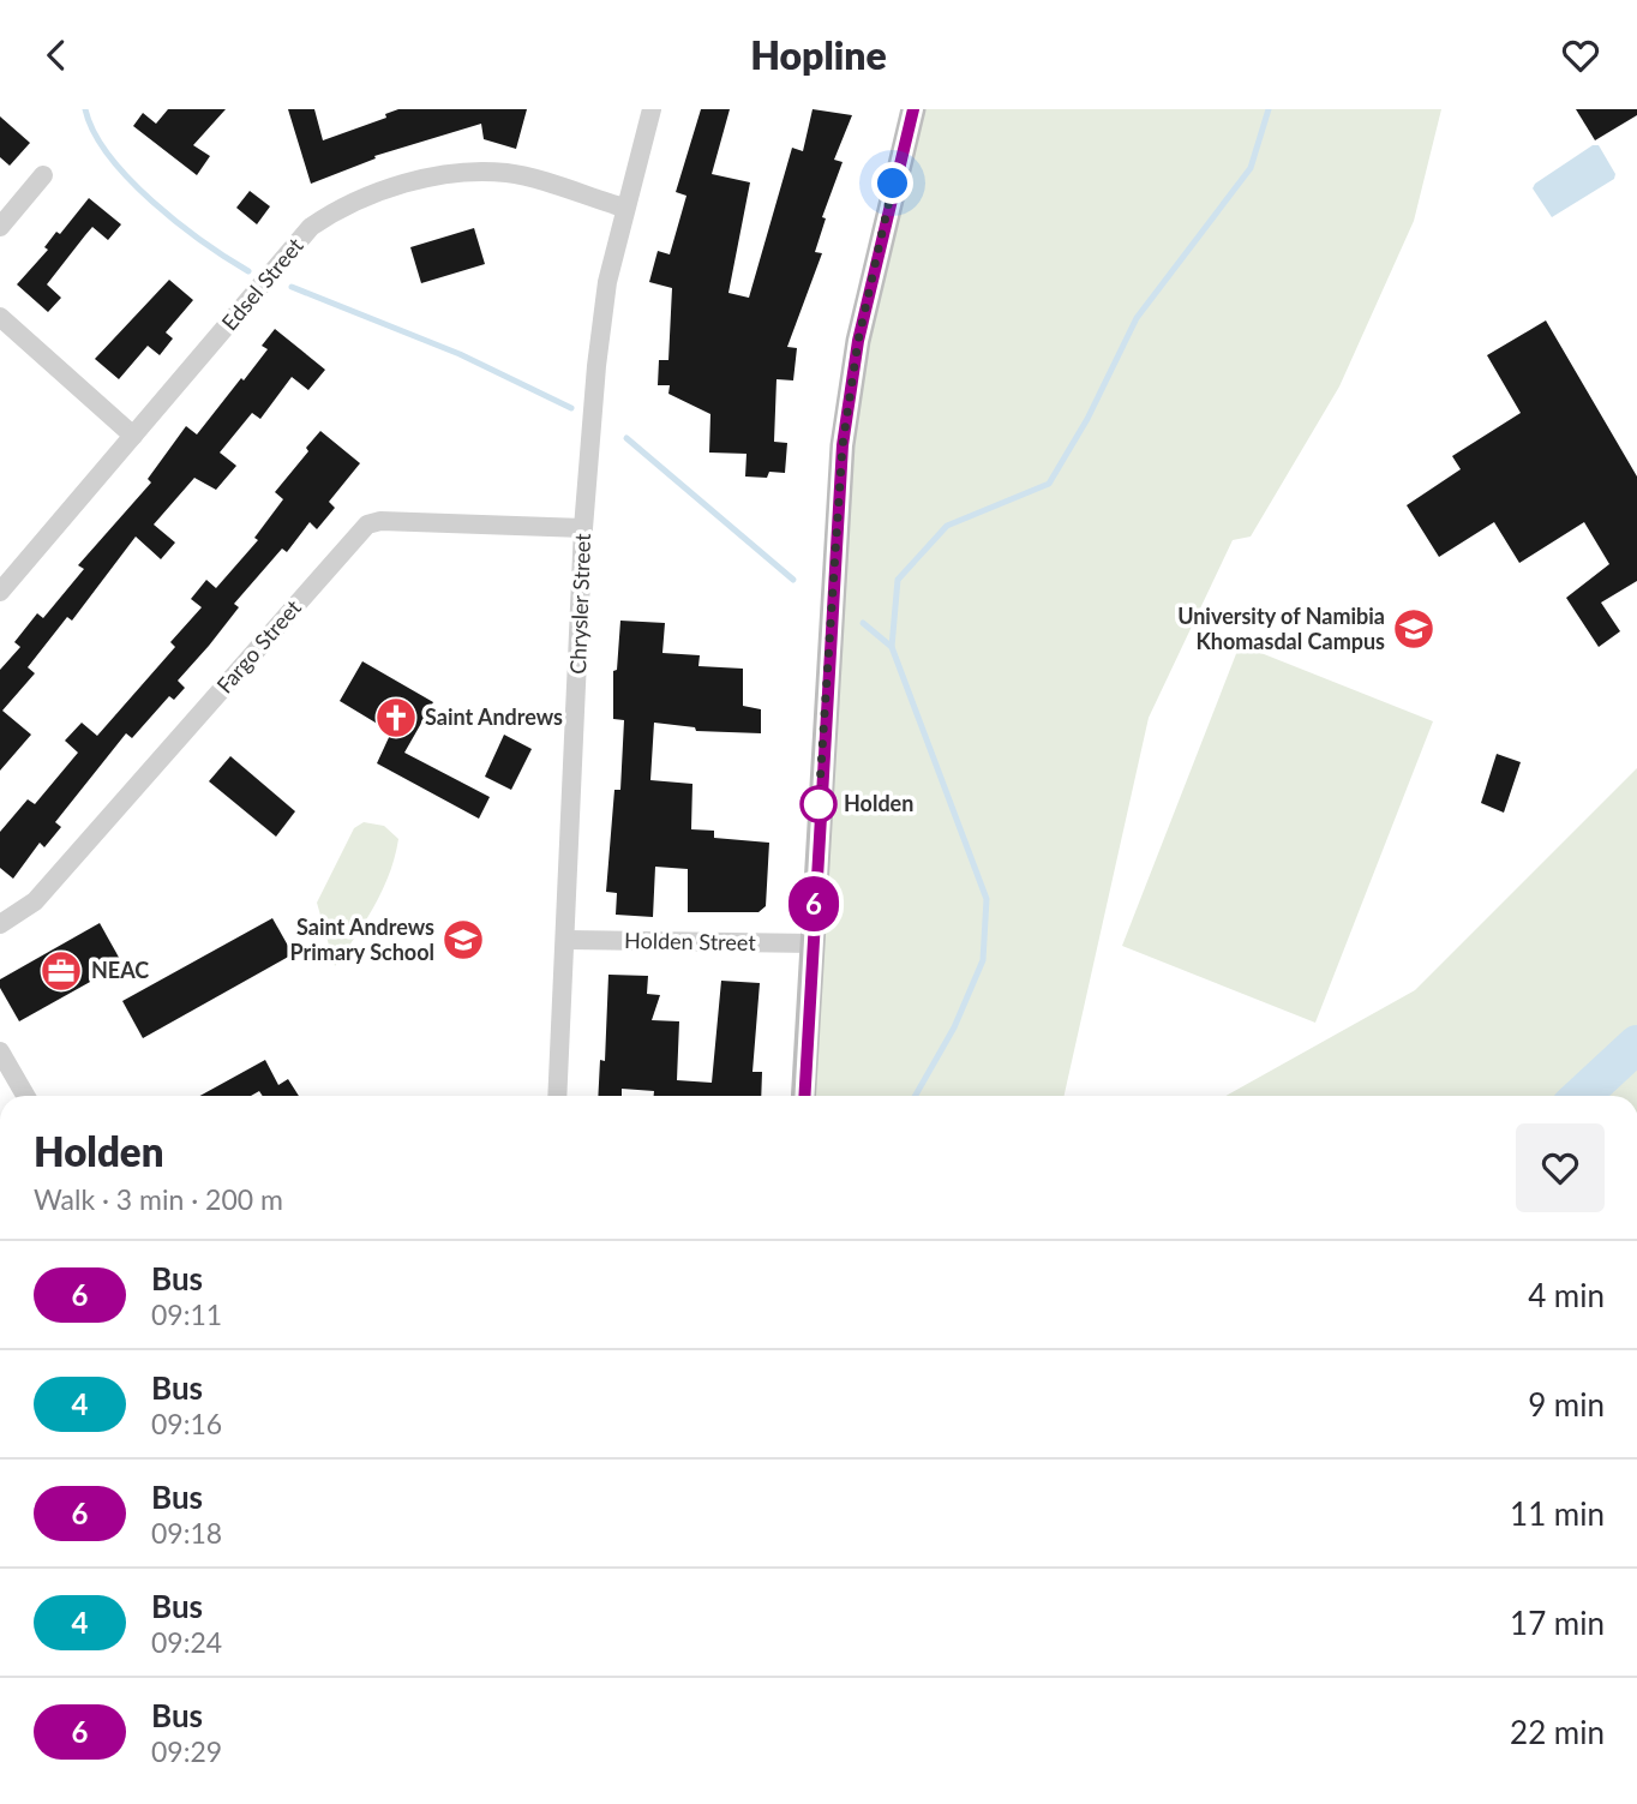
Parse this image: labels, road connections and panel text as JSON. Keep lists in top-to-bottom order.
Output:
{
  "streets": {
    "street": [
      "Edsel Street",
      "Chrysler Street",
      "Fargo Street",
      "Holden Street"
    ]
  },
  "crossings": [
    ["Edsel Street", "Chrysler Street"],
    ["Chrysler Street", "Fargo Street"],
    ["Chrysler Street", "Holden Street"]
  ],
  "places": {
    "school or university": ["University of Namibia Khomasdal Campus", "Saint Andrews Primary School"],
    "church": ["Saint Andrews"],
    "other": ["Holden"],
    "office": ["NEAC"]
  },
  "lines": ["bus line 6"],
  "page": {
    "header": "Hopline",
    "on_map": "6",
    "heading": ["Holden", "Walk · 3 min · 200 m"],
    "list": [
      {
        "mark": "6",
        "name": "Bus",
        "note": "09:11",
        "value": "4 min"
      },
      {
        "mark": "4",
        "name": "Bus",
        "note": "09:16",
        "value": "9 min"
      },
      {
        "mark": "6",
        "name": "Bus",
        "note": "09:18",
        "value": "11 min"
      },
      {
        "mark": "4",
        "name": "Bus",
        "note": "09:24",
        "value": "17 min"
      },
      {
        "mark": "6",
        "name": "Bus",
        "note": "09:29",
        "value": "22 min"
      }
    ]
  }
}
